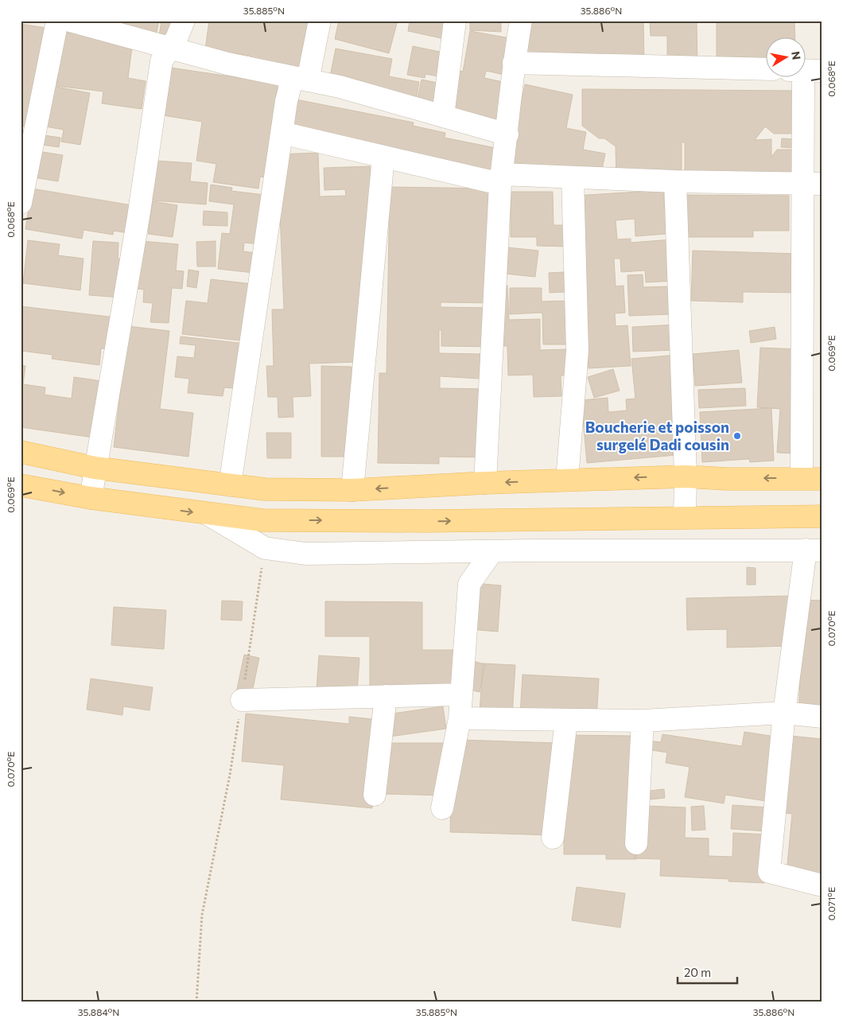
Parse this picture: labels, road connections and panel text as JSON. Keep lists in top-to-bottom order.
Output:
{
  "places": ["Boucherie et poisson surgelé Dadi cousin"],
  "scale_bar": "20 m",
  "north": "right",
  "coordinates": [
    "35.885°N",
    "35.886°N",
    "0.068°E",
    "0.069°E",
    "0.070°E",
    "0.071°E",
    "35.884°N"
  ]
}
